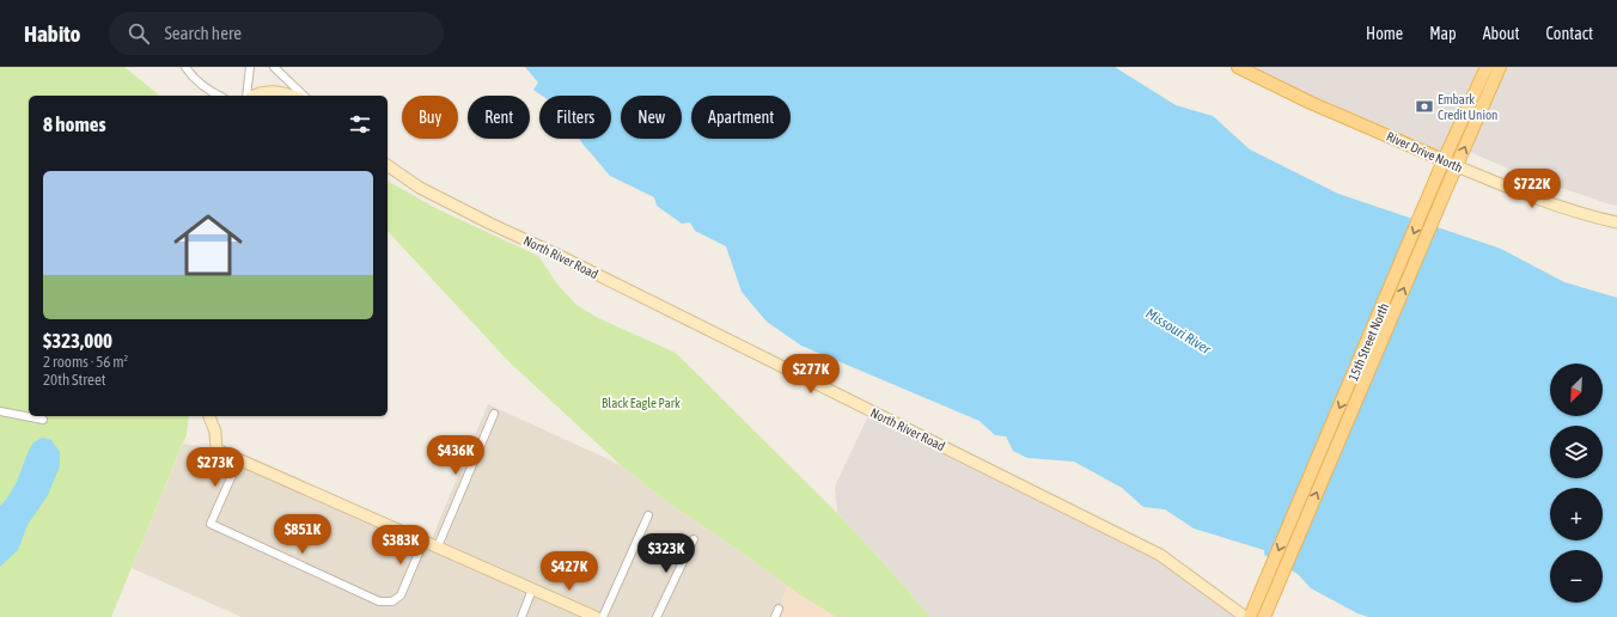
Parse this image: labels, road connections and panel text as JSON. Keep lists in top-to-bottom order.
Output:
{
  "streets": {
    "main road": ["River Drive North", "15th Street North"],
    "street": ["North River Road"]
  },
  "crossings": [
    ["River Drive North", "15th Street North"]
  ],
  "water": ["Missouri River"],
  "parks": ["Black Eagle Park"],
  "places": {
    "bank": ["Embark Credit Union"]
  },
  "north": "bottom left",
  "page": {
    "header": "Habito",
    "search": "Search here",
    "nav": [
      "Home",
      "Map",
      "About",
      "Contact"
    ],
    "chip": [
      "Buy",
      "Rent",
      "Filters",
      "New",
      "Apartment"
    ],
    "heading": "8 homes",
    "list": [
      {
        "name": "$323,000",
        "note": "2 rooms · 56 m² · 20th Street"
      }
    ],
    "price": [
      "$722K",
      "$277K",
      "$436K",
      "$273K",
      "$851K",
      "$383K",
      "$323K",
      "$427K"
    ],
    "map_buttons": ["+", "−"]
  }
}
